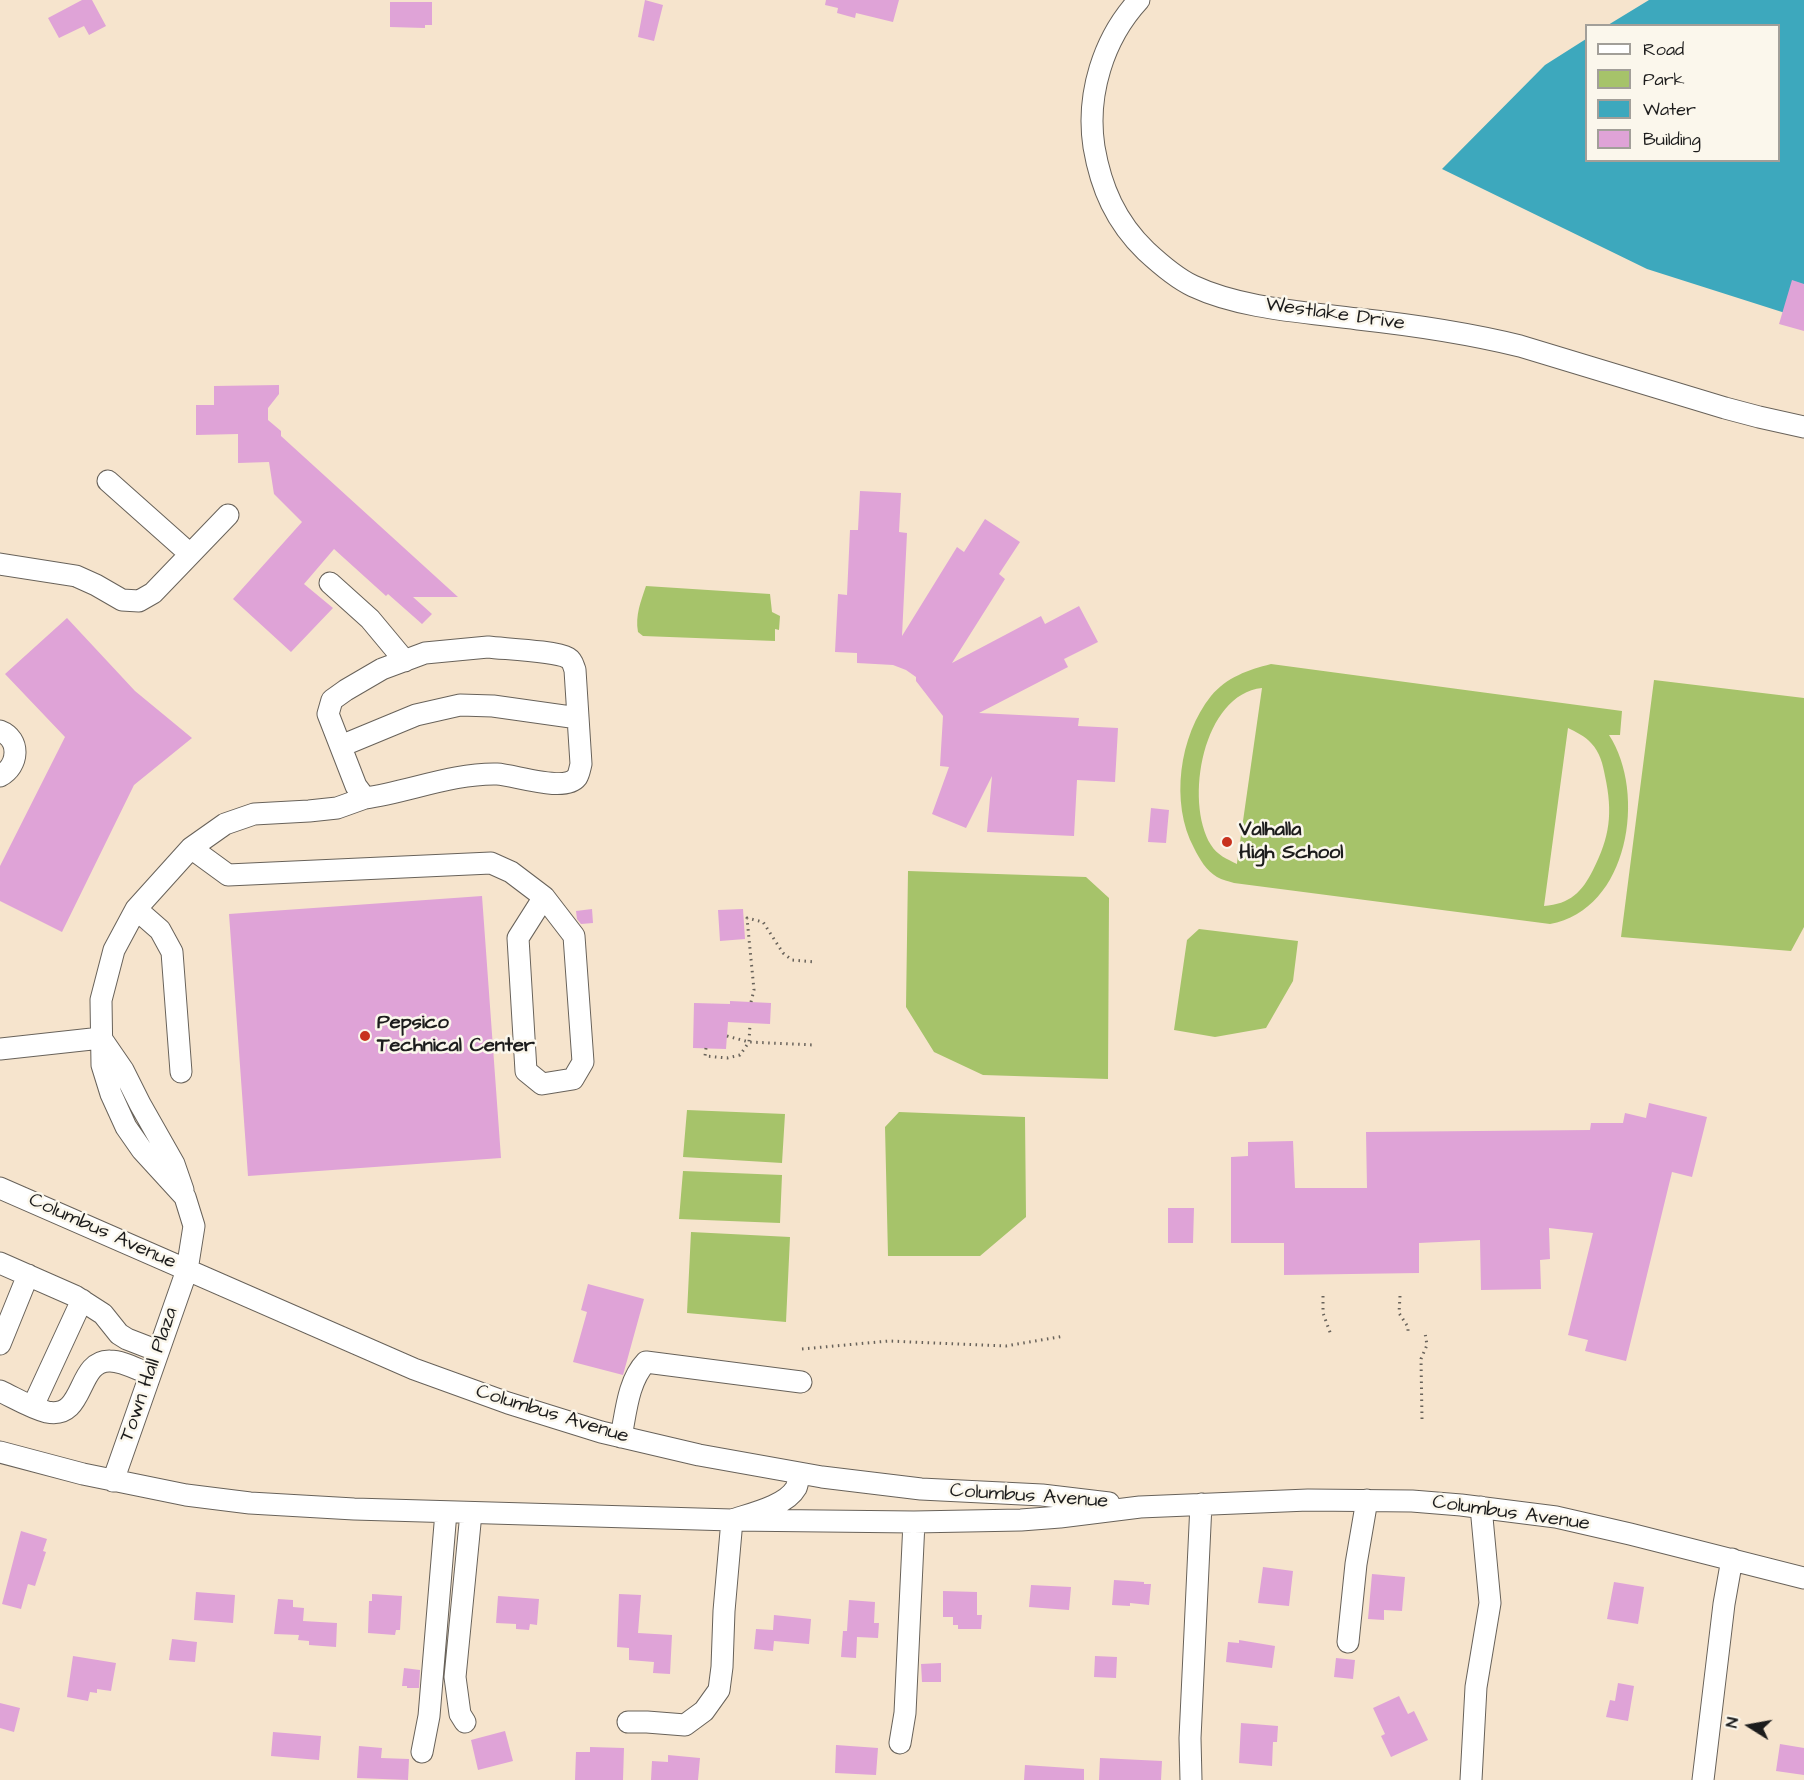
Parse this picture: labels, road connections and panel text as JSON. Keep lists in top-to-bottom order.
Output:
{
  "streets": {
    "street": ["Westlake Drive", "Columbus Avenue", "Town Hall Plaza"]
  },
  "crossings": [
    ["Columbus Avenue", "Town Hall Plaza"]
  ],
  "places": ["Valhalla High School", "Pepsico Technical Center"],
  "legend": [
    "Road",
    "Park",
    "Water",
    "Building"
  ],
  "north": "left"
}
